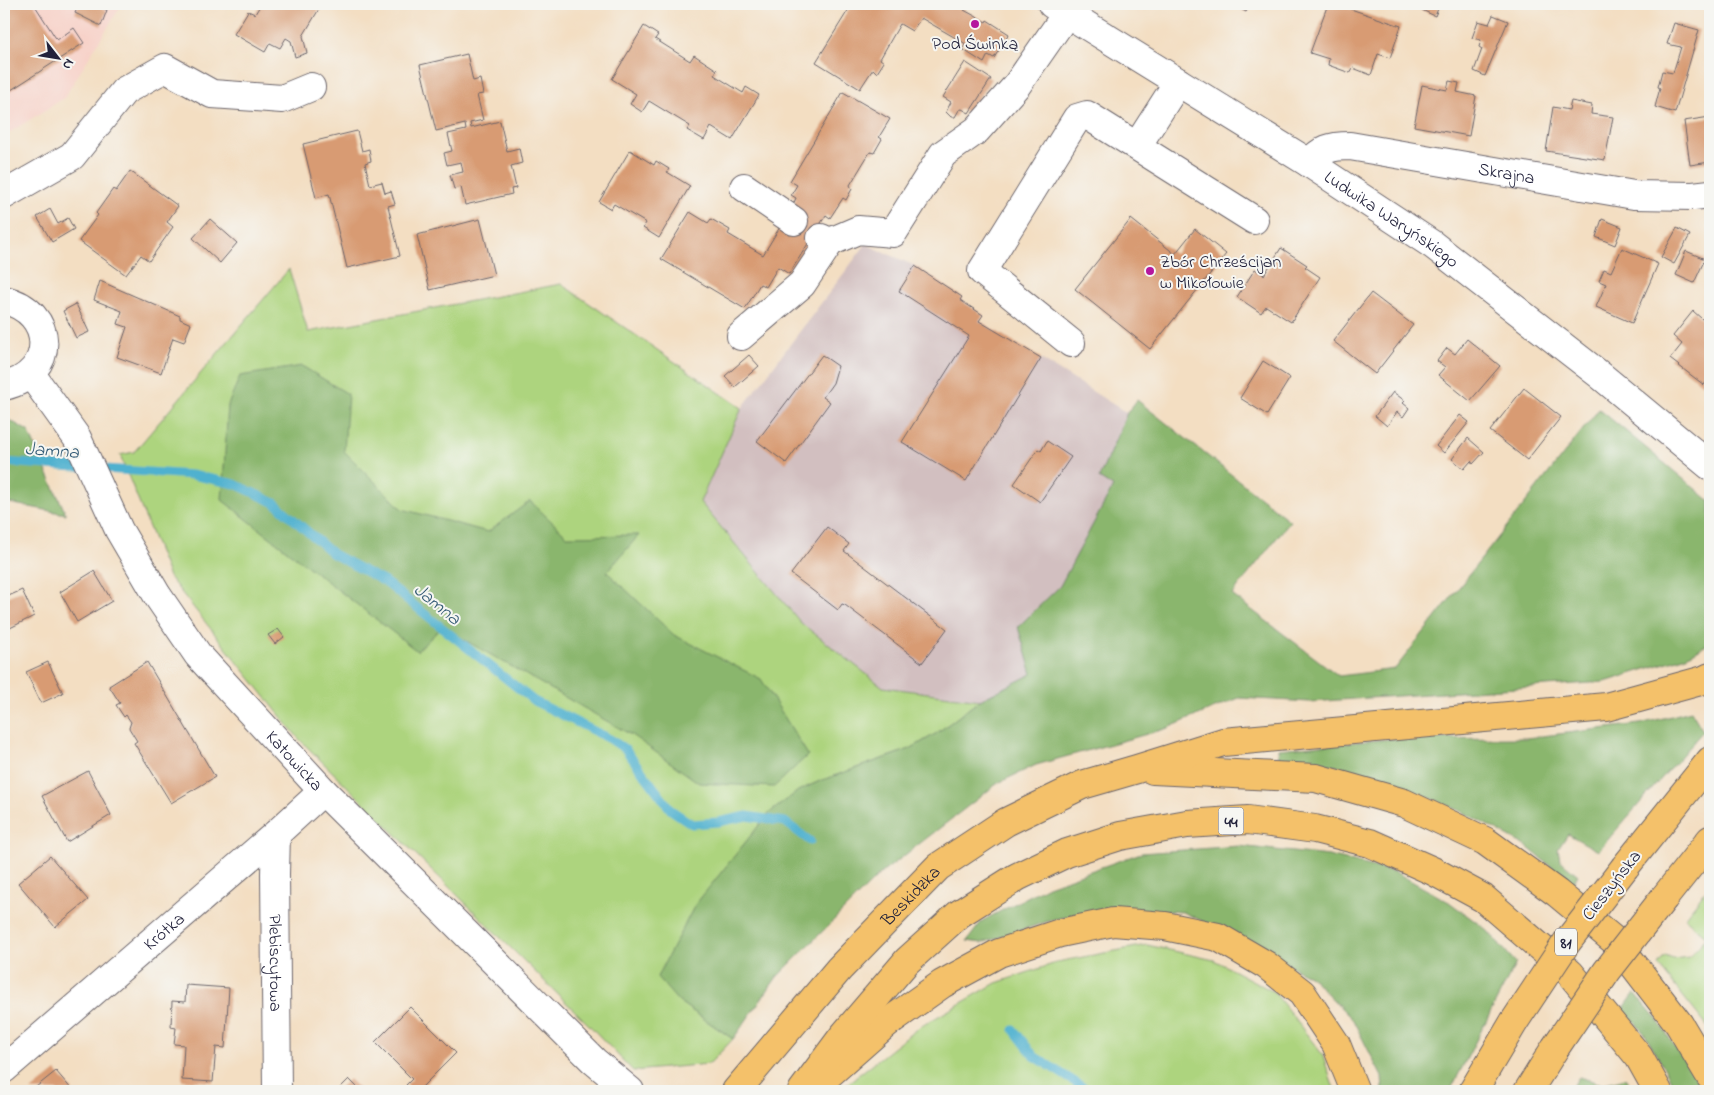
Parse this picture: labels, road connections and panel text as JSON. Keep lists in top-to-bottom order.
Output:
{
  "streets": {
    "main road": [
      "44",
      "Cieszyńska",
      "Beskidzka",
      "81"
    ],
    "street": [
      "Skrajna",
      "Ludwika Waryńskiego",
      "Katowicka",
      "Krótka",
      "Plebiscytowa"
    ]
  },
  "crossings": [
    ["Skrajna", "Ludwika Waryńskiego"],
    ["Katowicka", "Krótka"],
    ["Krótka", "Plebiscytowa"]
  ],
  "water": ["Jamna"],
  "places": ["Pod Świnką", "Zbór Chrześcijan w Mikołowie"],
  "north": "bottom right"
}
